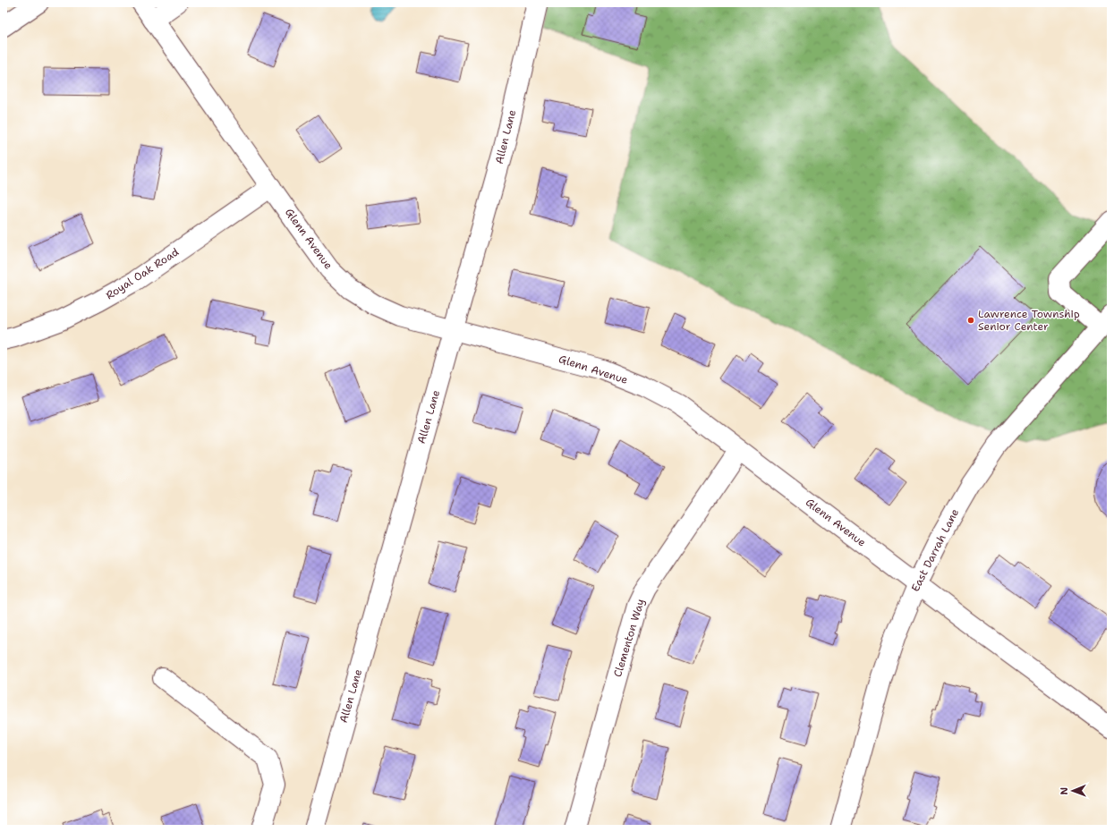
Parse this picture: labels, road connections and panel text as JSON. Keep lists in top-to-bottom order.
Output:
{
  "streets": {
    "street": [
      "Allen Lane",
      "Glenn Avenue",
      "Royal Oak Road",
      "East Darrah Lane",
      "Clementon Way"
    ]
  },
  "crossings": [
    ["Allen Lane", "Glenn Avenue"],
    ["Glenn Avenue", "Royal Oak Road"],
    ["Glenn Avenue", "East Darrah Lane"],
    ["Glenn Avenue", "Clementon Way"]
  ],
  "places": ["Lawrence Township Senior Center"],
  "north": "left"
}
